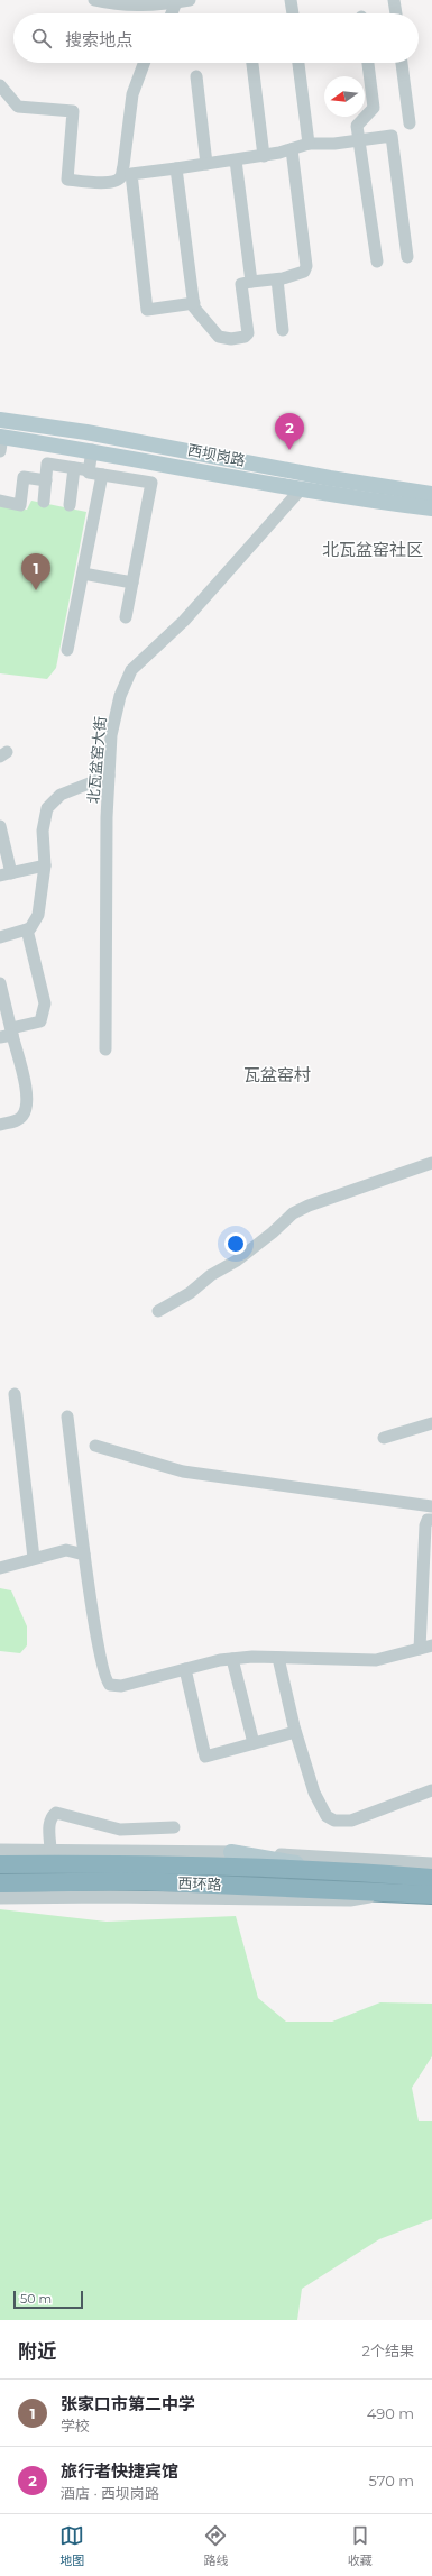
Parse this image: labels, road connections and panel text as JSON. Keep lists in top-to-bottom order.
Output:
{
  "streets": {
    "highway": ["西环路"],
    "main road": ["西坝岗路"],
    "street": ["北瓦盆窑大街"]
  },
  "crossings": [
    ["西坝岗路", "北瓦盆窑大街"]
  ],
  "districts": ["北瓦盆窑社区", "瓦盆窑村"],
  "scale_bar": "50 m",
  "north": "left",
  "page": {
    "search": "搜索地点",
    "pins": ["2", "1"],
    "scale": "50 m",
    "heading": ["附近", "2个结果"],
    "list": [
      {
        "mark": "1",
        "name": "张家口市第二中学",
        "note": "学校",
        "value": "490 m"
      },
      {
        "mark": "2",
        "name": "旅行者快捷宾馆",
        "note": "酒店 · 西坝岗路",
        "value": "570 m"
      }
    ],
    "nav": ["地图", "路线", "收藏"]
  }
}
